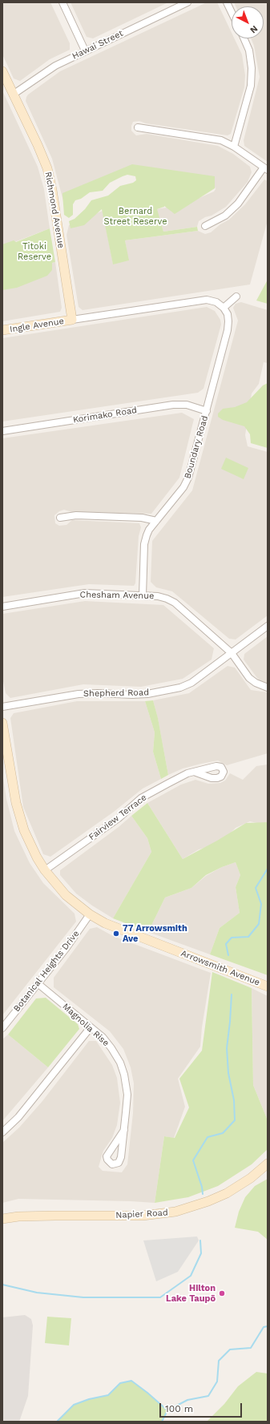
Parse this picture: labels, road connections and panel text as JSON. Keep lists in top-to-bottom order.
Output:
{
  "streets": {
    "street": [
      "Hawai Street",
      "Richmond Avenue",
      "Ingle Avenue",
      "Korimako Road",
      "Boundary Road",
      "Chesham Avenue",
      "Shepherd Road",
      "Fairview Terrace",
      "Arrowsmith Avenue",
      "Botanical Heights Drive",
      "Magnolia Rise",
      "Napier Road"
    ]
  },
  "crossings": [
    ["Hawai Street", "Richmond Avenue"],
    ["Richmond Avenue", "Ingle Avenue"],
    ["Korimako Road", "Boundary Road"],
    ["Boundary Road", "Chesham Avenue"],
    ["Chesham Avenue", "Shepherd Road"],
    ["Fairview Terrace", "Arrowsmith Avenue"],
    ["Arrowsmith Avenue", "Botanical Heights Drive"],
    ["Botanical Heights Drive", "Magnolia Rise"]
  ],
  "parks": ["Bernard Street Reserve", "Titoki Reserve"],
  "places": ["77 Arrowsmith Ave", "Hilton Lake Taupō"],
  "scale_bar": "100 m",
  "north": "bottom right"
}
